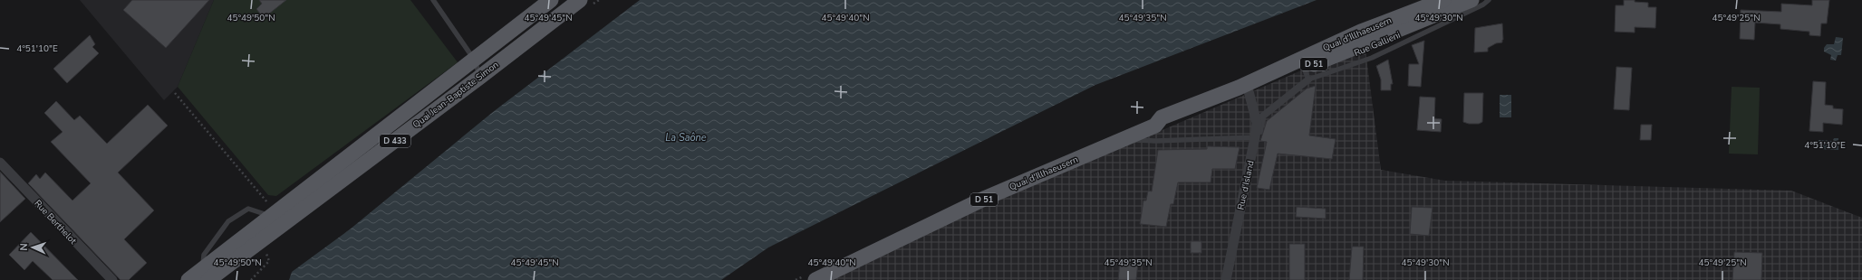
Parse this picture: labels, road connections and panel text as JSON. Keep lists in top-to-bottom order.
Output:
{
  "streets": {
    "main road": [
      "Quai d'Illhaeusern",
      "D 51",
      "Quai Jean-Baptiste Simon",
      "D 433"
    ],
    "street": ["Rue Gallieni", "Rue d'Island", "Rue Berthelot"]
  },
  "crossings": [
    ["Quai d'Illhaeusern", "Rue Gallieni"],
    ["Quai d'Illhaeusern", "Rue d'Island"],
    ["Rue Gallieni", "Rue d'Island"]
  ],
  "water": ["La Saône"],
  "north": "left",
  "coordinates": [
    "45°49'50\"N",
    "45°49'45\"N",
    "45°49'40\"N",
    "45°49'35\"N",
    "45°49'30\"N",
    "45°49'25\"N",
    "4°51'10\"E"
  ]
}
